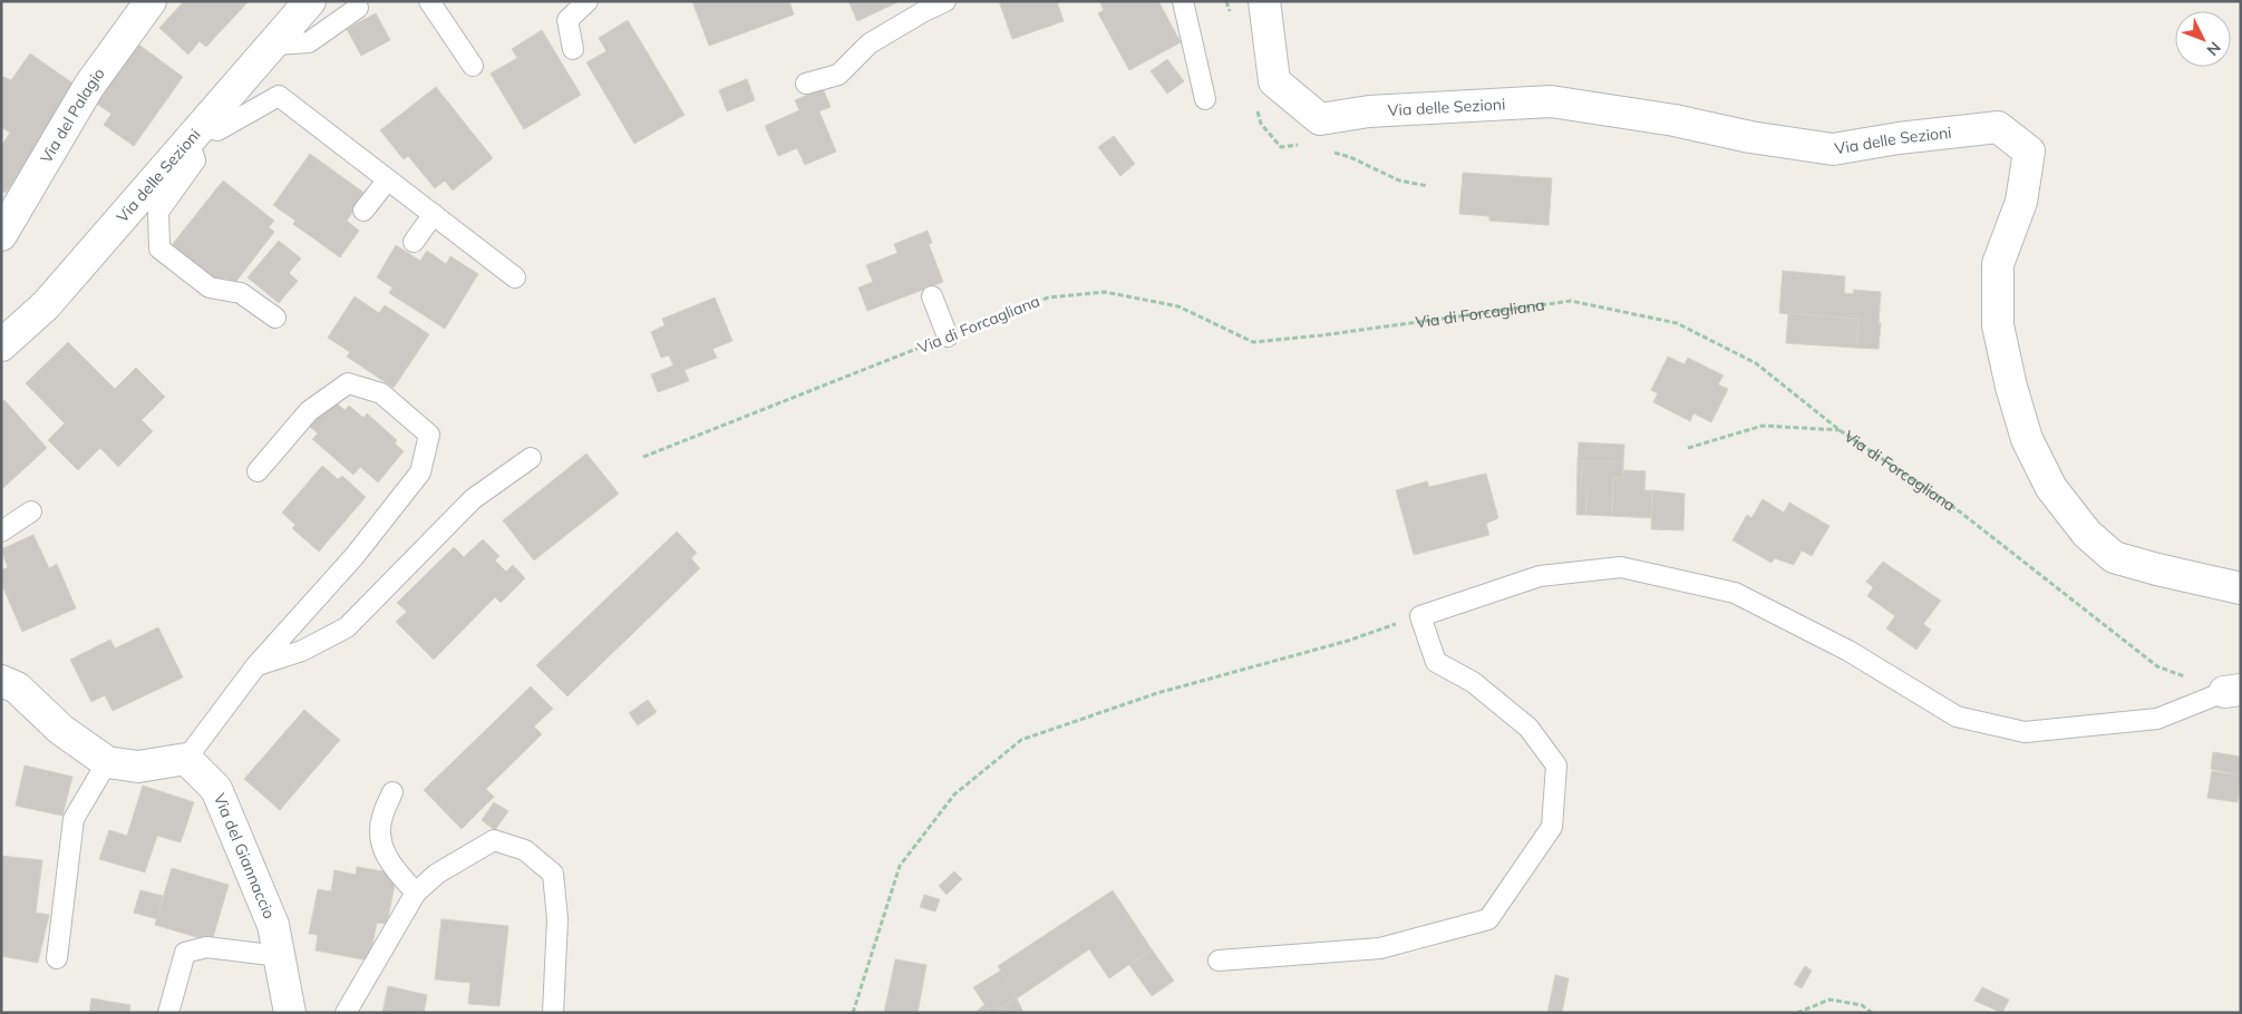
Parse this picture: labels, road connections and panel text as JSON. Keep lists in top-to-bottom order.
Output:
{
  "streets": {
    "street": ["Via delle Sezioni", "Via del Palagio", "Via del Giannaccio"],
    "path": ["Via di Forcagliana"]
  },
  "north": "bottom right"
}
